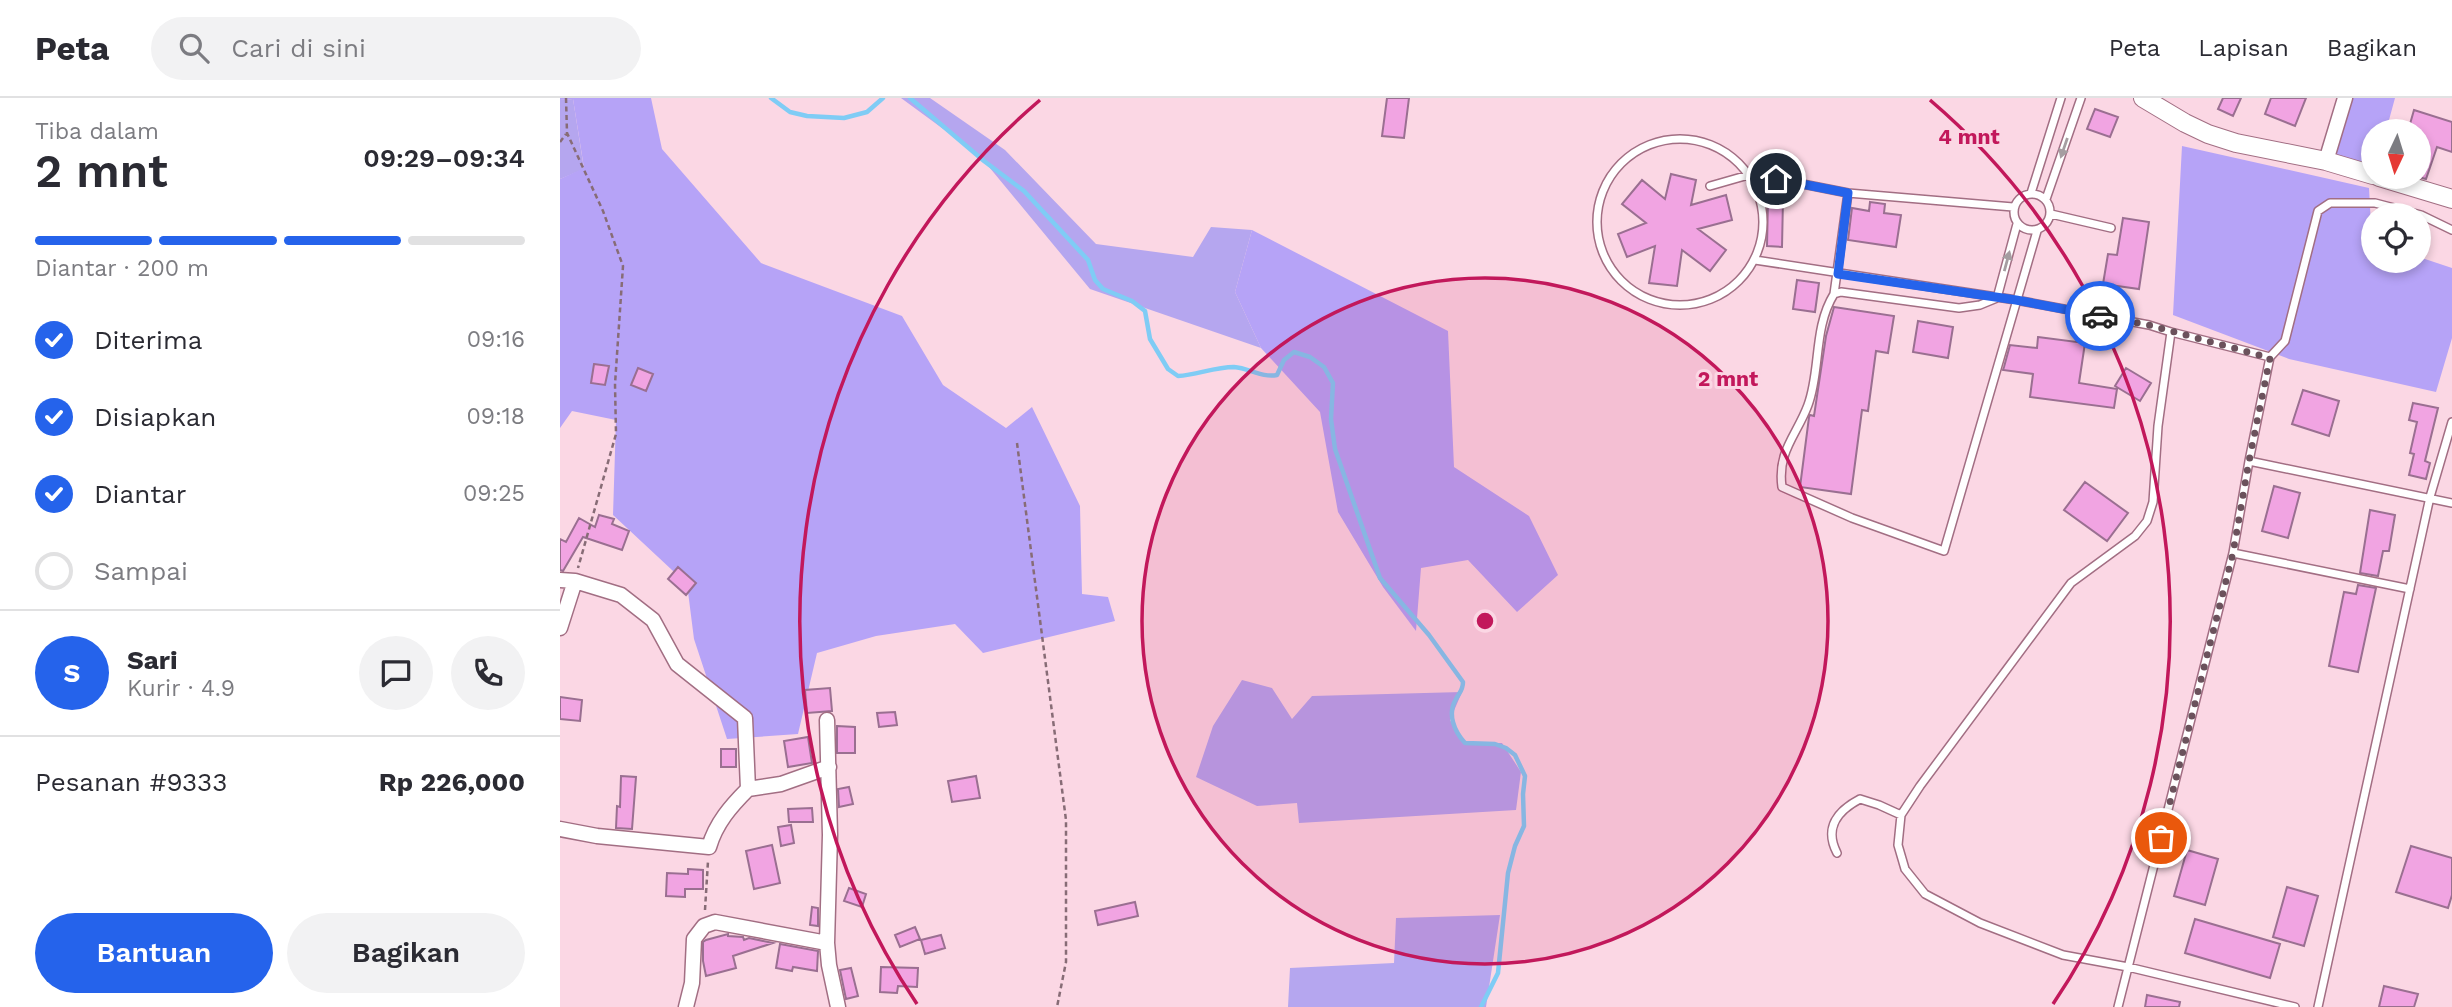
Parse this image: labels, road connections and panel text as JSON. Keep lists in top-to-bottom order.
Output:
{
  "north": "bottom",
  "page": {
    "header": "Peta",
    "search": "Cari di sini",
    "nav": ["Peta", "Lapisan", "Bagikan"],
    "heading": ["2 mnt", "Tiba dalam", "09:29–09:34"],
    "panel": [
      "Sari",
      "Kurir · 4.9",
      "Pesanan #9333",
      "Rp 226,000"
    ],
    "bar": "Diantar · 200 m",
    "list": [
      ["Diterima", "09:16"],
      ["Disiapkan", "09:18"],
      ["Diantar", "09:25"],
      "Sampai"
    ],
    "round": "S",
    "buttons": ["Bantuan", "Bagikan"]
  },
  "rings": ["4 mnt", "2 mnt"]
}
